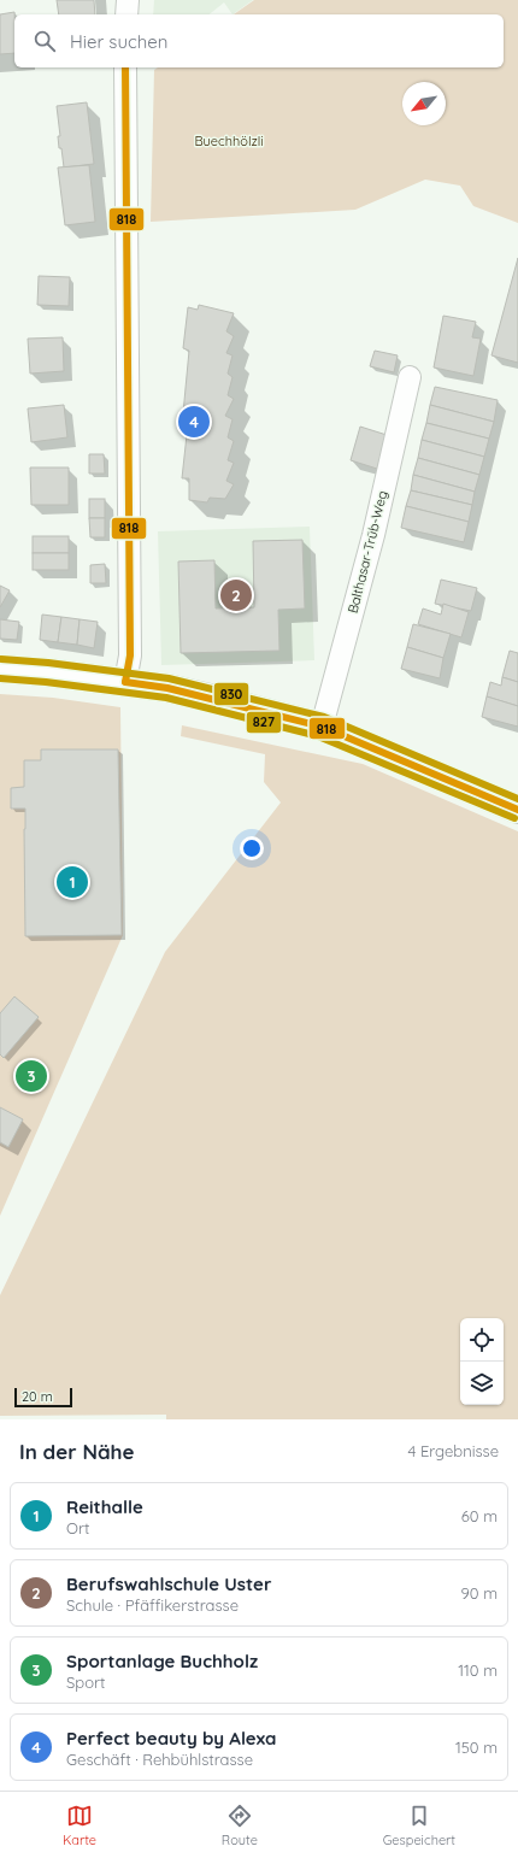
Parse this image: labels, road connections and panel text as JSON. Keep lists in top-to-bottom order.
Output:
{
  "streets": {
    "street": ["Balthasar-Trüb-Weg"]
  },
  "parks": ["Buechhölzli"],
  "lines": ["transit line 818", "transit line 830", "transit line 827"],
  "scale_bar": "20 m",
  "north": "bottom left",
  "page": {
    "search": "Hier suchen",
    "pins": [
      "4",
      "2",
      "1",
      "3"
    ],
    "scale": "20 m",
    "heading": ["In der Nähe", "4 Ergebnisse"],
    "list": [
      {
        "mark": "1",
        "name": "Reithalle",
        "note": "Ort",
        "value": "60 m"
      },
      {
        "mark": "2",
        "name": "Berufswahlschule Uster",
        "note": "Schule · Pfäffikerstrasse",
        "value": "90 m"
      },
      {
        "mark": "3",
        "name": "Sportanlage Buchholz",
        "note": "Sport",
        "value": "110 m"
      },
      {
        "mark": "4",
        "name": "Perfect beauty by Alexa",
        "note": "Geschäft · Rehbühlstrasse",
        "value": "150 m"
      }
    ],
    "nav": ["Karte", "Route", "Gespeichert"]
  }
}
